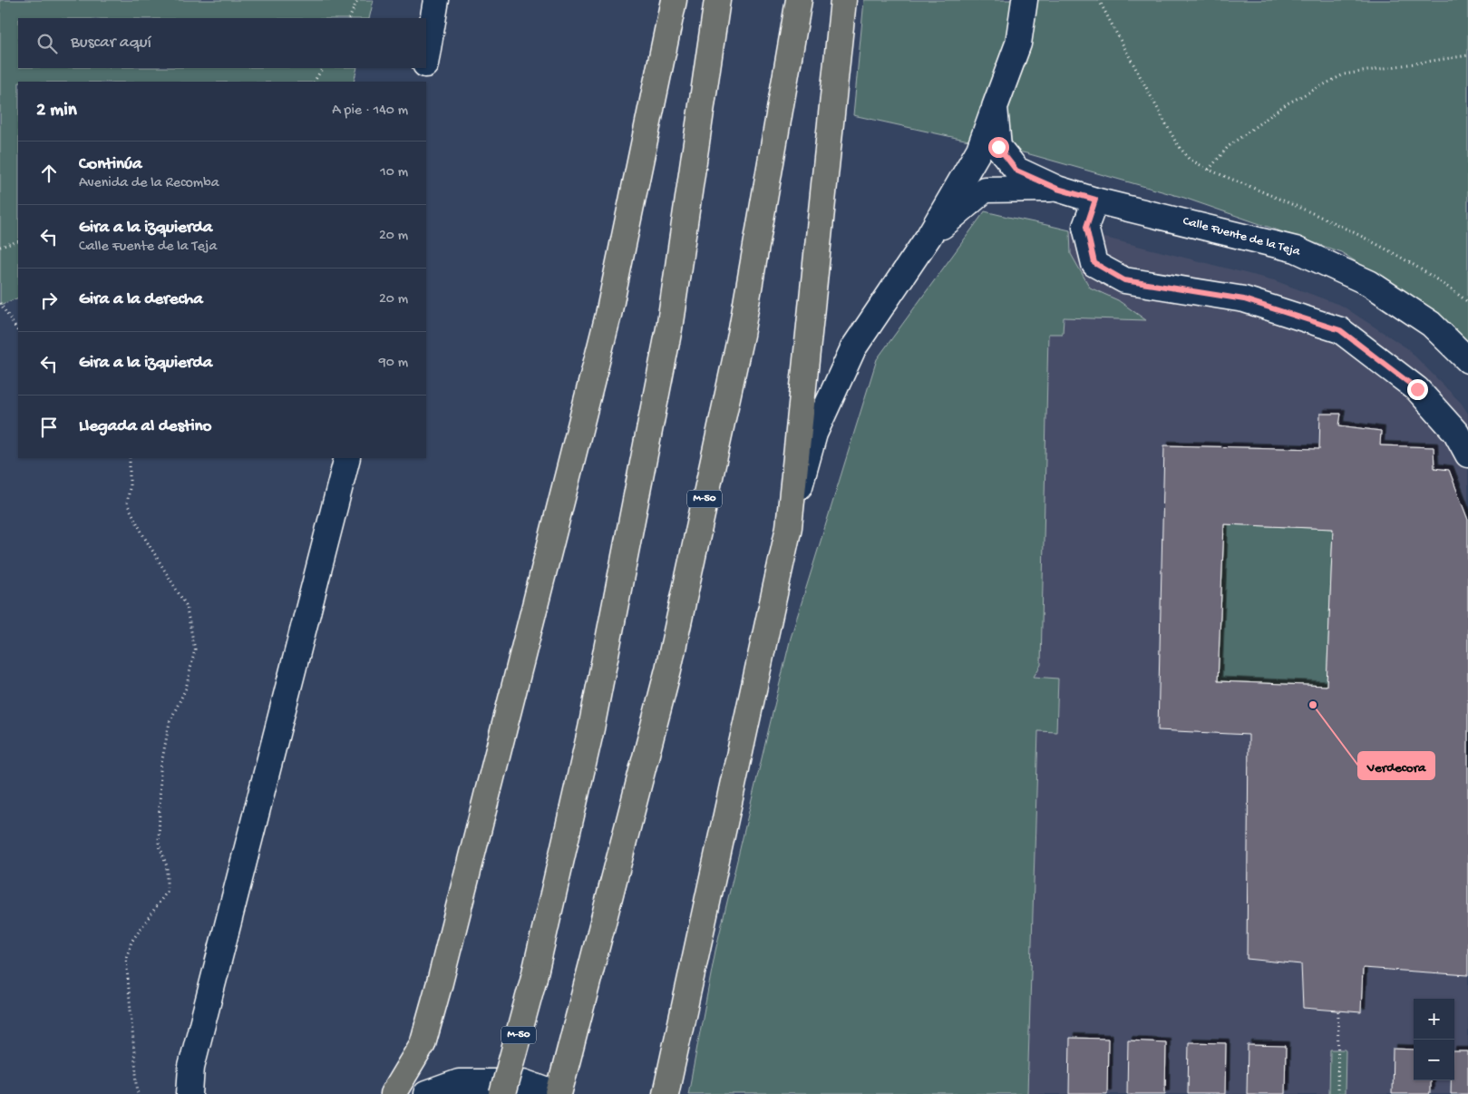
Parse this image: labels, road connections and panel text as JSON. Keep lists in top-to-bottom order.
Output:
{
  "streets": {
    "highway": ["M-50"],
    "street": ["Calle Fuente de la Teja"]
  },
  "places": ["Verdecora"],
  "page": {
    "search": "Buscar aquí",
    "heading": ["2 min", "A pie · 140 m"],
    "list": [
      ["Continúa", "Avenida de la Recomba", "10 m"],
      ["Gira a la izquierda", "Calle Fuente de la Teja", "20 m"],
      ["Gira a la derecha", "20 m"],
      ["Gira a la izquierda", "90 m"],
      "Llegada al destino"
    ],
    "map_buttons": ["+", "−"]
  }
}
